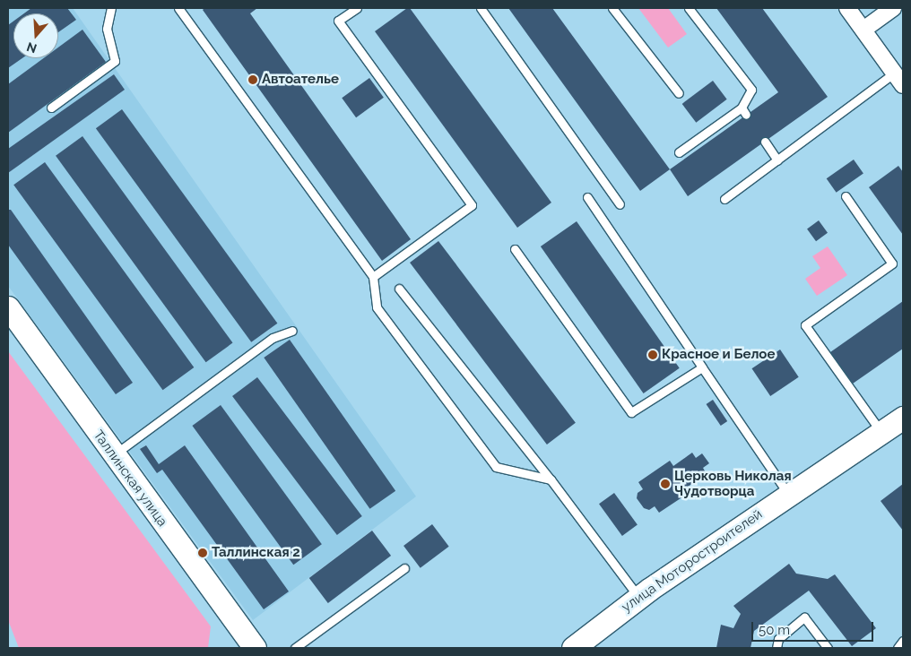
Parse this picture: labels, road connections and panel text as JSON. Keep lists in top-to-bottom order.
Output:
{
  "streets": {
    "street": ["Таллинская улица", "улица Моторостроителей"]
  },
  "places": [
    "Автоателье",
    "Красное и Белое",
    "Церковь Николая Чудотворца",
    "Таллинская 2"
  ],
  "scale_bar": "50 m",
  "north": "bottom"
}
